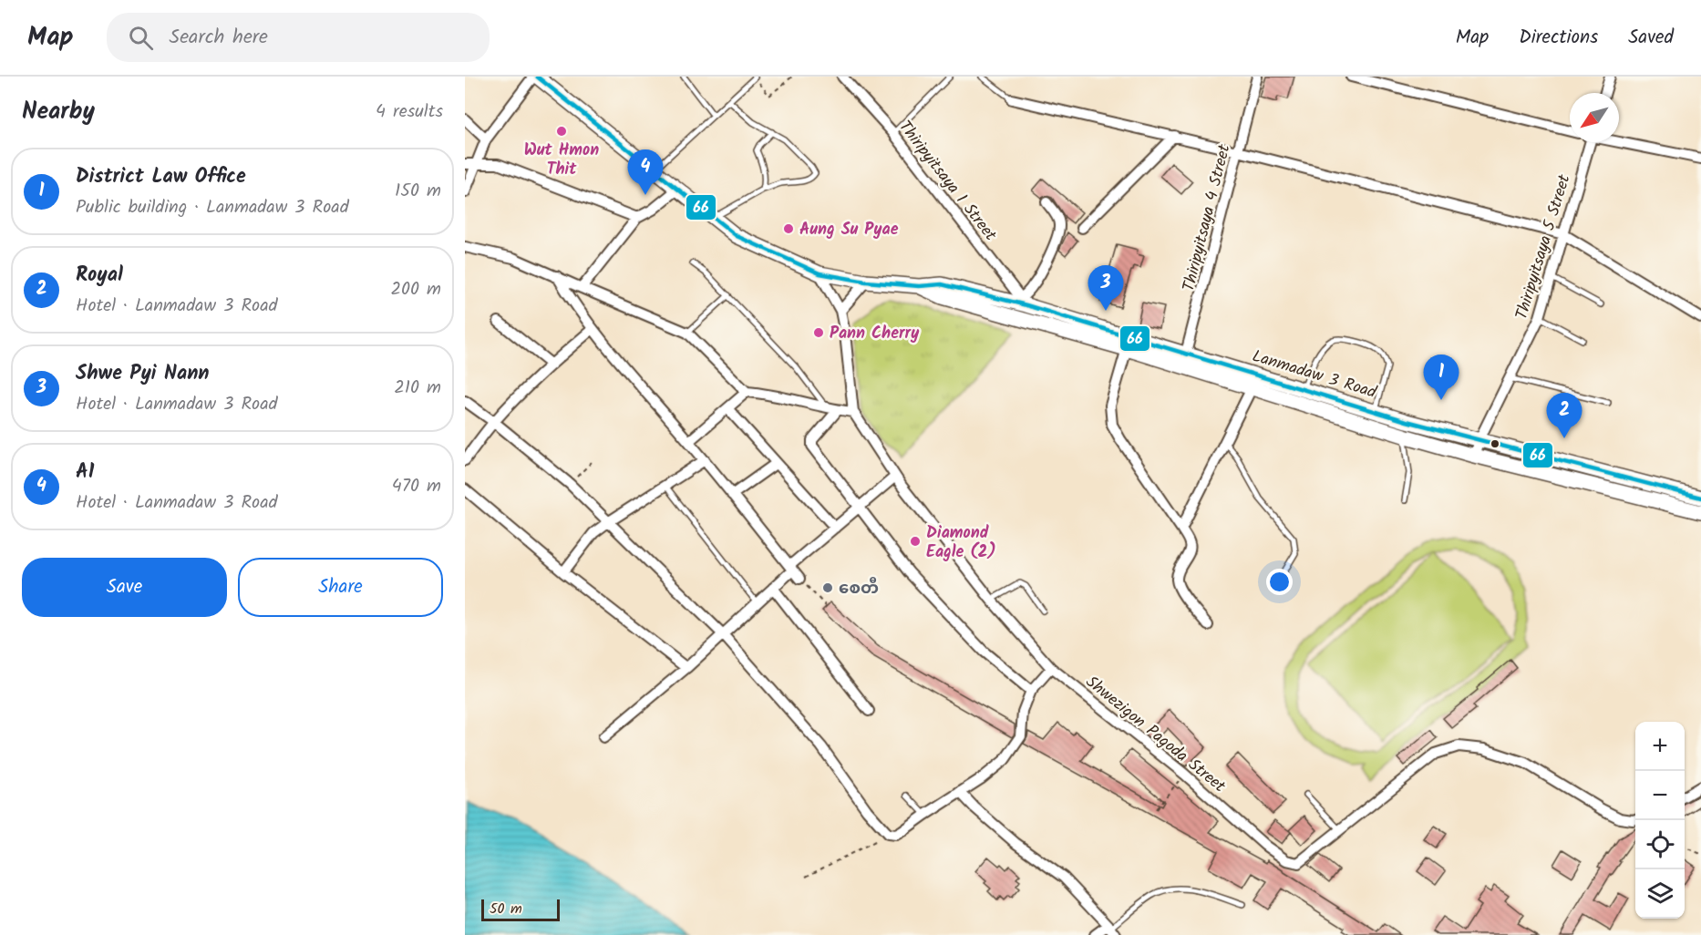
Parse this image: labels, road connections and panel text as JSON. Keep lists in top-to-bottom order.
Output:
{
  "streets": {
    "main road": ["Lanmadaw 3 Road"],
    "street": [
      "Thiripyitsaya 1 Street",
      "Thiripyitsaya 4 Street",
      "Thiripyitsaya 5 Street",
      "Shwezigon Pagoda Street"
    ]
  },
  "crossings": [
    ["Thiripyitsaya 1 Street", "Lanmadaw 3 Road"],
    ["Thiripyitsaya 4 Street", "Lanmadaw 3 Road"],
    ["Thiripyitsaya 5 Street", "Lanmadaw 3 Road"],
    ["Lanmadaw 3 Road", "Shwezigon Pagoda Street"]
  ],
  "places": [
    "Wut Hmon Thit",
    "Aung Su Pyae",
    "Pann Cherry",
    "Diamond Eagle (2)",
    "စေတီ"
  ],
  "lines": ["transit line 66"],
  "scale_bar": "50 m",
  "north": "bottom left",
  "page": {
    "header": "Map",
    "search": "Search here",
    "nav": ["Map", "Directions", "Saved"],
    "heading": ["Nearby", "4 results"],
    "list": [
      {
        "mark": "1",
        "name": "District Law Office",
        "note": "Public building · Lanmadaw 3 Road",
        "value": "150 m"
      },
      {
        "mark": "2",
        "name": "Royal",
        "note": "Hotel · Lanmadaw 3 Road",
        "value": "200 m"
      },
      {
        "mark": "3",
        "name": "Shwe Pyi Nann",
        "note": "Hotel · Lanmadaw 3 Road",
        "value": "210 m"
      },
      {
        "mark": "4",
        "name": "A1",
        "note": "Hotel · Lanmadaw 3 Road",
        "value": "470 m"
      }
    ],
    "pins": [
      "4",
      "3",
      "1",
      "2"
    ],
    "buttons": ["Save", "Share"],
    "map_buttons": ["+", "−"],
    "scale": "50 m"
  }
}
